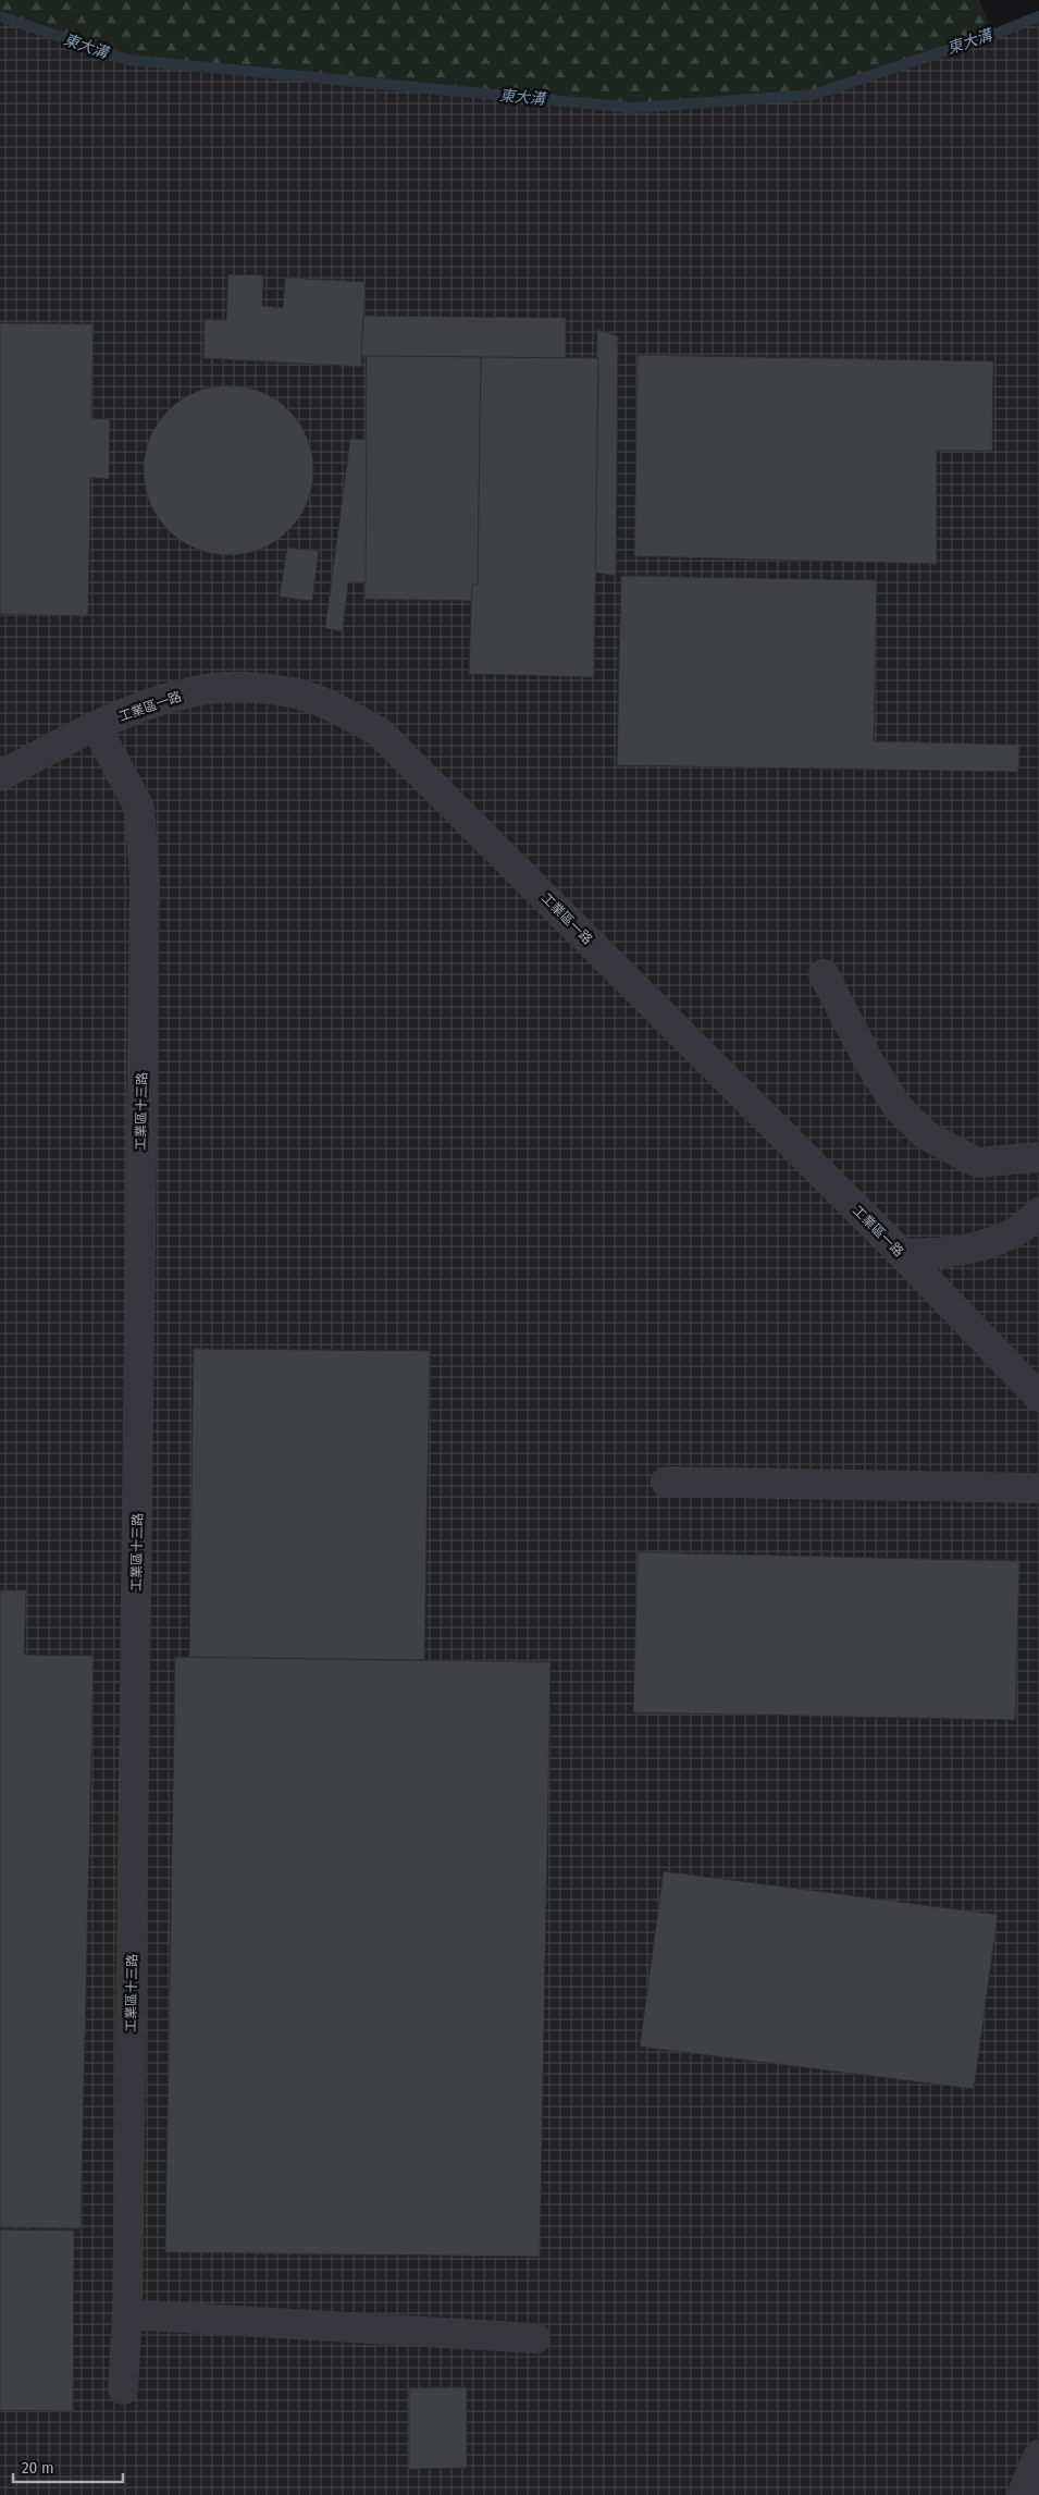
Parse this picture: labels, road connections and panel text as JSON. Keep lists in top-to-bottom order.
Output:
{
  "streets": {
    "street": ["工業區一路", "工業區十三路"]
  },
  "crossings": [
    ["工業區一路", "工業區十三路"]
  ],
  "water": ["東大溝"],
  "scale_bar": "20 m"
}
